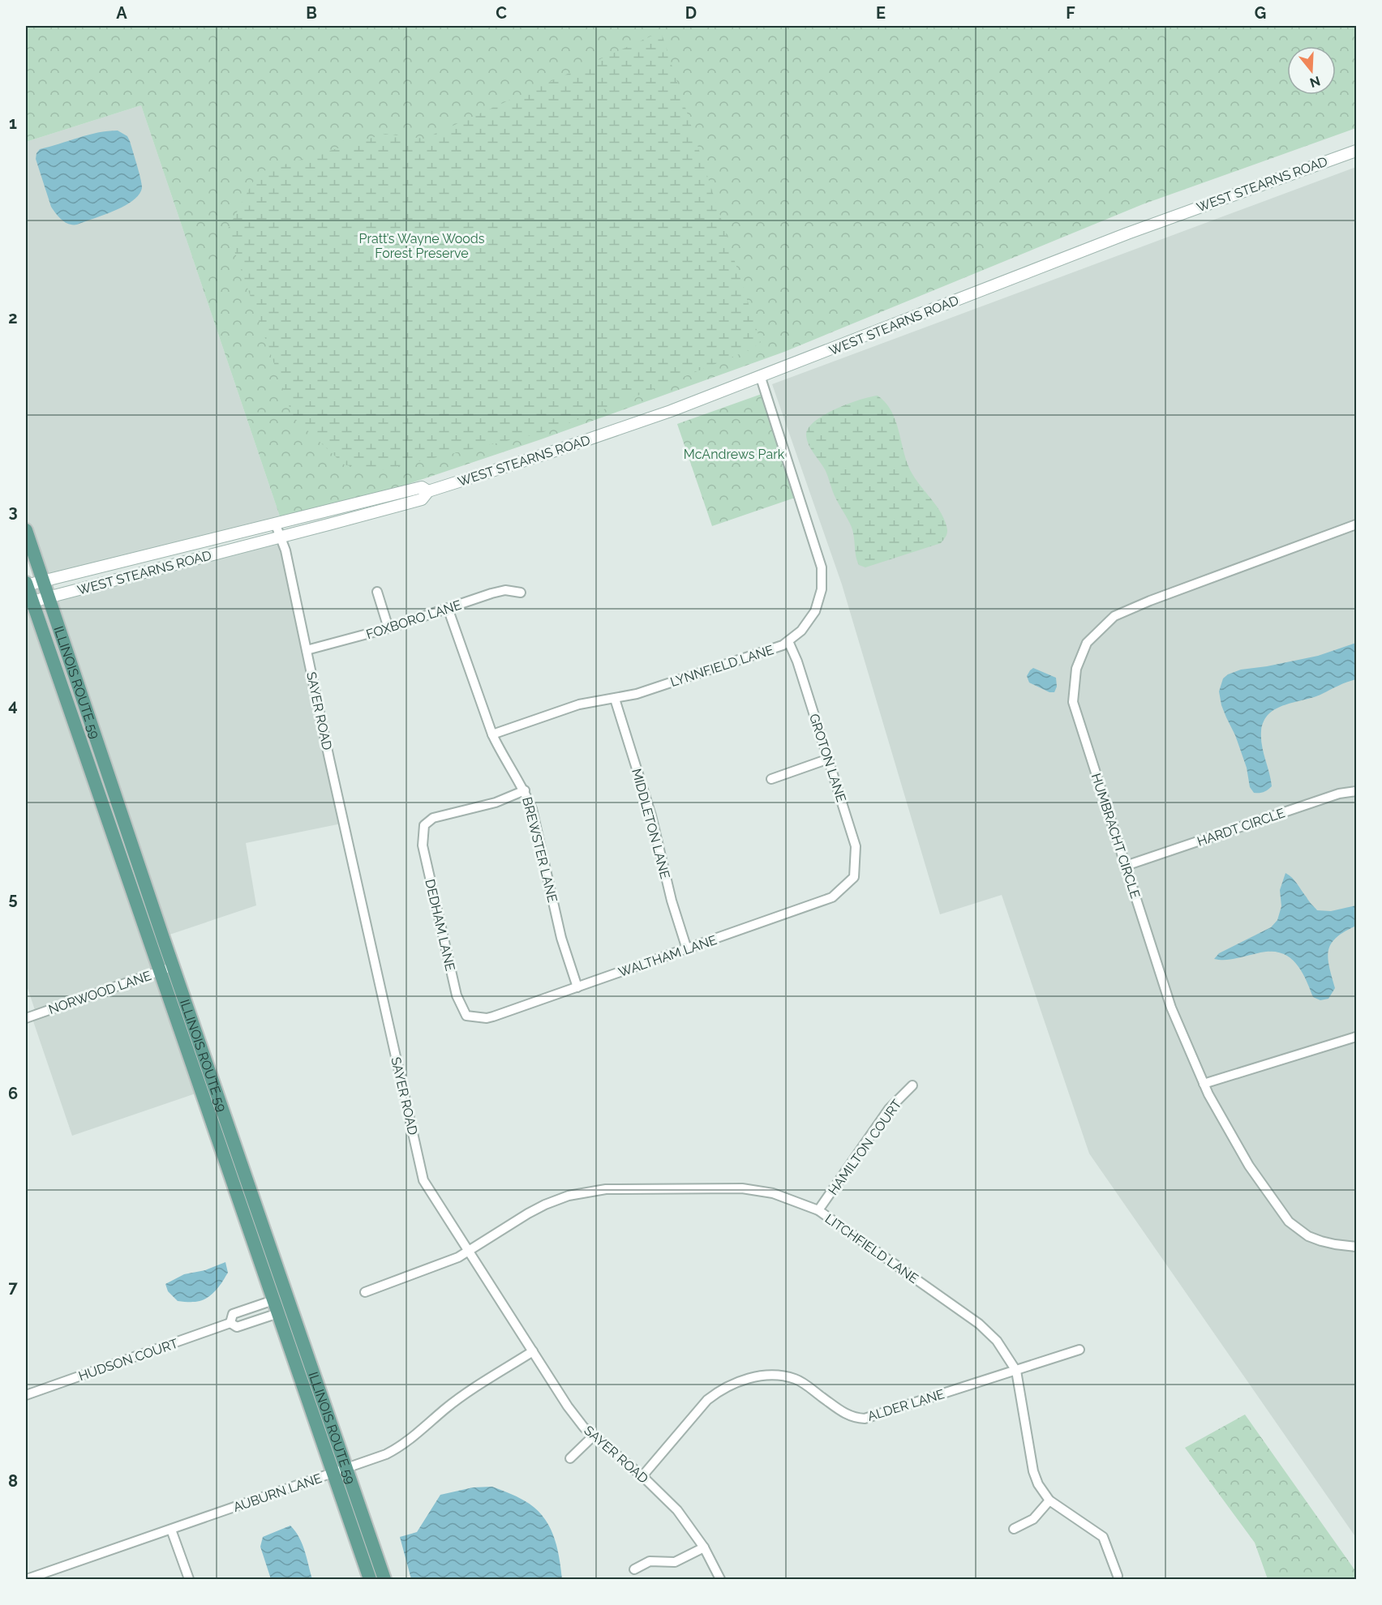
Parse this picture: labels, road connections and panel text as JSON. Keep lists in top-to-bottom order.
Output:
{
  "streets": {
    "main road": ["WEST STEARNS ROAD", "ILLINOIS ROUTE 59"],
    "street": [
      "FOXBORO LANE",
      "LYNNFIELD LANE",
      "SAYER ROAD",
      "GROTON LANE",
      "MIDDLETON LANE",
      "HARDT CIRCLE",
      "HUMBRACHT CIRCLE",
      "BREWSTER LANE",
      "DEDHAM LANE",
      "WALTHAM LANE",
      "NORWOOD LANE",
      "HAMILTON COURT",
      "LITCHFIELD LANE",
      "HUDSON COURT",
      "ALDER LANE",
      "AUBURN LANE"
    ]
  },
  "crossings": [
    ["WEST STEARNS ROAD", "LYNNFIELD LANE"],
    ["WEST STEARNS ROAD", "ILLINOIS ROUTE 59"],
    ["WEST STEARNS ROAD", "SAYER ROAD"],
    ["FOXBORO LANE", "SAYER ROAD"],
    ["FOXBORO LANE", "BREWSTER LANE"],
    ["LYNNFIELD LANE", "GROTON LANE"],
    ["LYNNFIELD LANE", "MIDDLETON LANE"],
    ["LYNNFIELD LANE", "BREWSTER LANE"],
    ["ILLINOIS ROUTE 59", "NORWOOD LANE"],
    ["ILLINOIS ROUTE 59", "HUDSON COURT"],
    ["ILLINOIS ROUTE 59", "AUBURN LANE"],
    ["SAYER ROAD", "LITCHFIELD LANE"],
    ["SAYER ROAD", "ALDER LANE"],
    ["SAYER ROAD", "AUBURN LANE"],
    ["GROTON LANE", "WALTHAM LANE"],
    ["MIDDLETON LANE", "WALTHAM LANE"],
    ["HARDT CIRCLE", "HUMBRACHT CIRCLE"],
    ["BREWSTER LANE", "DEDHAM LANE"],
    ["BREWSTER LANE", "WALTHAM LANE"],
    ["DEDHAM LANE", "WALTHAM LANE"],
    ["HAMILTON COURT", "LITCHFIELD LANE"],
    ["LITCHFIELD LANE", "ALDER LANE"]
  ],
  "parks": ["Pratt’s Wayne Woods Forest Preserve", "McAndrews Park"],
  "north": "bottom",
  "grid": {
    "columns": [
      "A",
      "B",
      "C",
      "D",
      "E",
      "F",
      "G"
    ],
    "rows": [
      "1",
      "2",
      "3",
      "4",
      "5",
      "6",
      "7",
      "8"
    ]
  }
}
